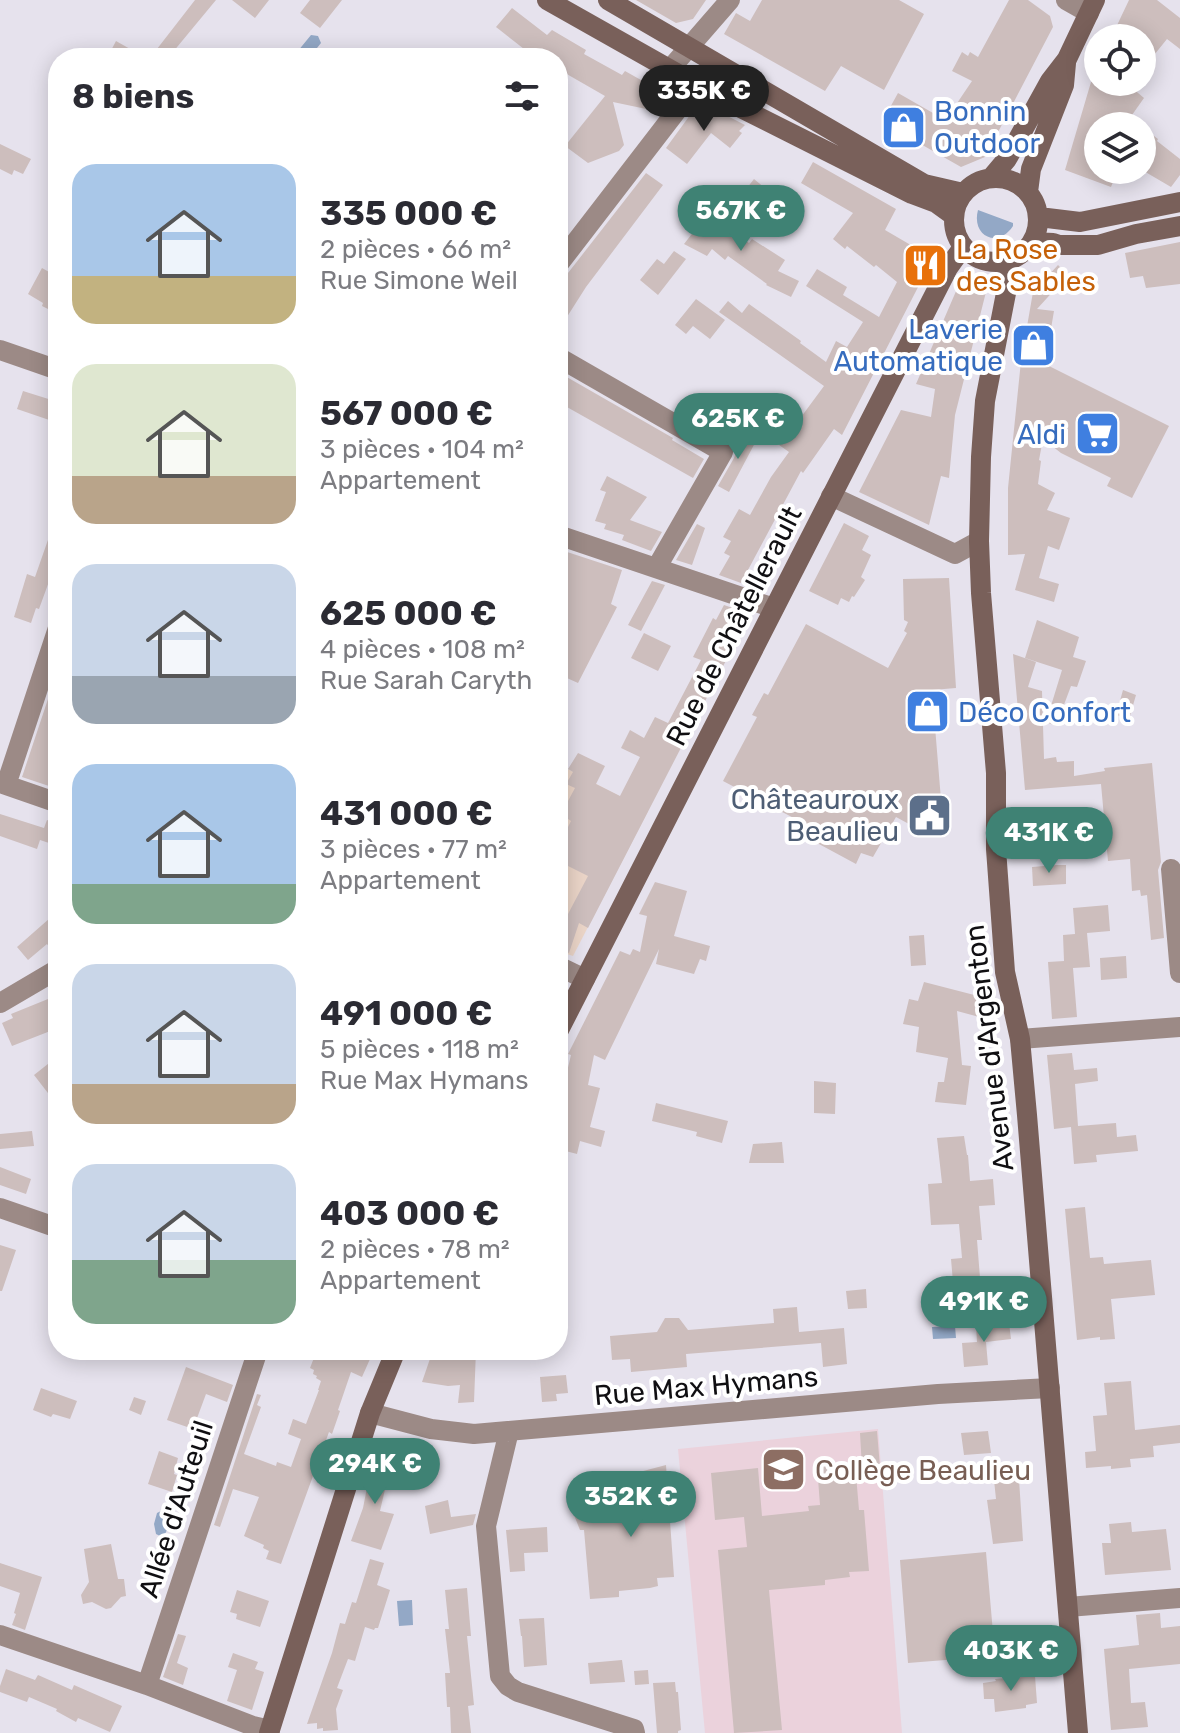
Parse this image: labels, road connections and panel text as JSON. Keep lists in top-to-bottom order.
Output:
{
  "streets": {
    "main road": ["Rue de Châtellerault", "Avenue d'Argenton"],
    "street": ["Rue Max Hymans", "Allée d'Auteuil"]
  },
  "crossings": [
    ["Rue de Châtellerault", "Avenue d'Argenton"],
    ["Avenue d'Argenton", "Rue Max Hymans"]
  ],
  "places": {
    "shop": ["Bonnin Outdoor", "Laverie Automatique", "Déco Confort"],
    "restaurant": ["La Rose des Sables"],
    "supermarket": ["Aldi"],
    "public building": ["Châteauroux Beaulieu"],
    "school or university": ["Collège Beaulieu"]
  },
  "page": {
    "heading": "8 biens",
    "price": [
      "335K €",
      "567K €",
      "625K €",
      "431K €",
      "491K €",
      "294K €",
      "352K €",
      "403K €"
    ],
    "list": [
      {
        "name": "335 000 €",
        "note": "2 pièces · 66 m² · Rue Simone Weil"
      },
      {
        "name": "567 000 €",
        "note": "3 pièces · 104 m² · Appartement"
      },
      {
        "name": "625 000 €",
        "note": "4 pièces · 108 m² · Rue Sarah Caryth"
      },
      {
        "name": "431 000 €",
        "note": "3 pièces · 77 m² · Appartement"
      },
      {
        "name": "491 000 €",
        "note": "5 pièces · 118 m² · Rue Max Hymans"
      },
      {
        "name": "403 000 €",
        "note": "2 pièces · 78 m² · Appartement"
      }
    ]
  }
}
